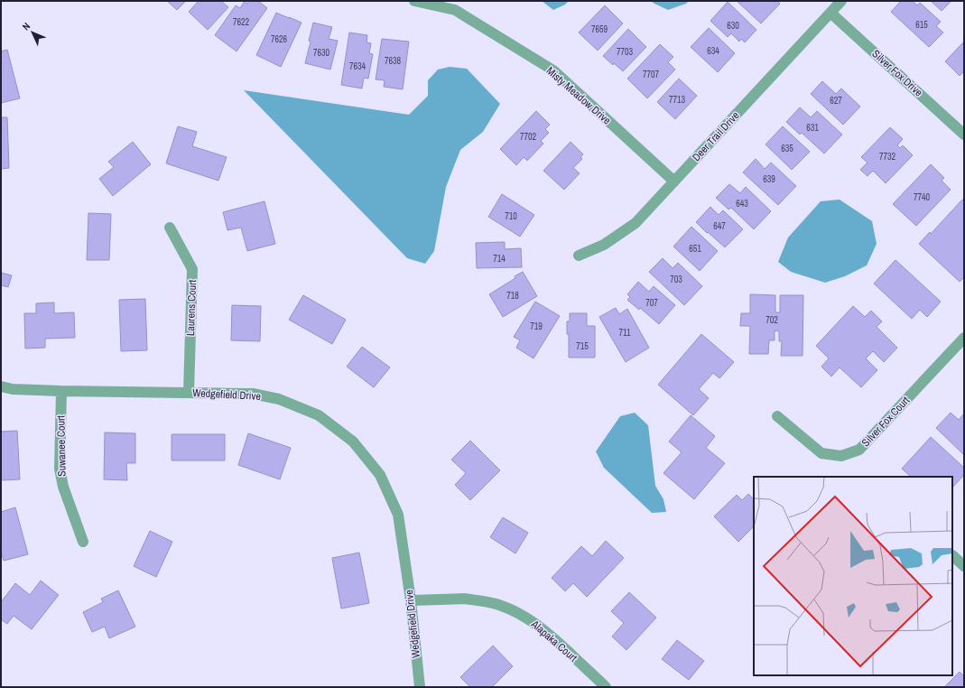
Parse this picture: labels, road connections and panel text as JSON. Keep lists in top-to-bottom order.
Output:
{
  "streets": {
    "street": [
      "Silver Fox Drive",
      "Misty Meadow Drive",
      "Deer Trail Drive",
      "Laurens Court",
      "Wedgefield Drive",
      "Silver Fox Court",
      "Suwanee Court",
      "Alapaka Court"
    ]
  },
  "crossings": [
    ["Silver Fox Drive", "Deer Trail Drive"],
    ["Misty Meadow Drive", "Deer Trail Drive"],
    ["Laurens Court", "Wedgefield Drive"],
    ["Wedgefield Drive", "Suwanee Court"],
    ["Wedgefield Drive", "Alapaka Court"]
  ],
  "house_numbers": [
    "7622",
    "615",
    "630",
    "7659",
    "7626",
    "634",
    "7703",
    "7630",
    "7638",
    "7634",
    "7707",
    "7713",
    "627",
    "631",
    "7702",
    "635",
    "7732",
    "639",
    "7740",
    "643",
    "710",
    "647",
    "651",
    "714",
    "703",
    "718",
    "707",
    "702",
    "719",
    "711",
    "715"
  ],
  "north": "top left"
}
